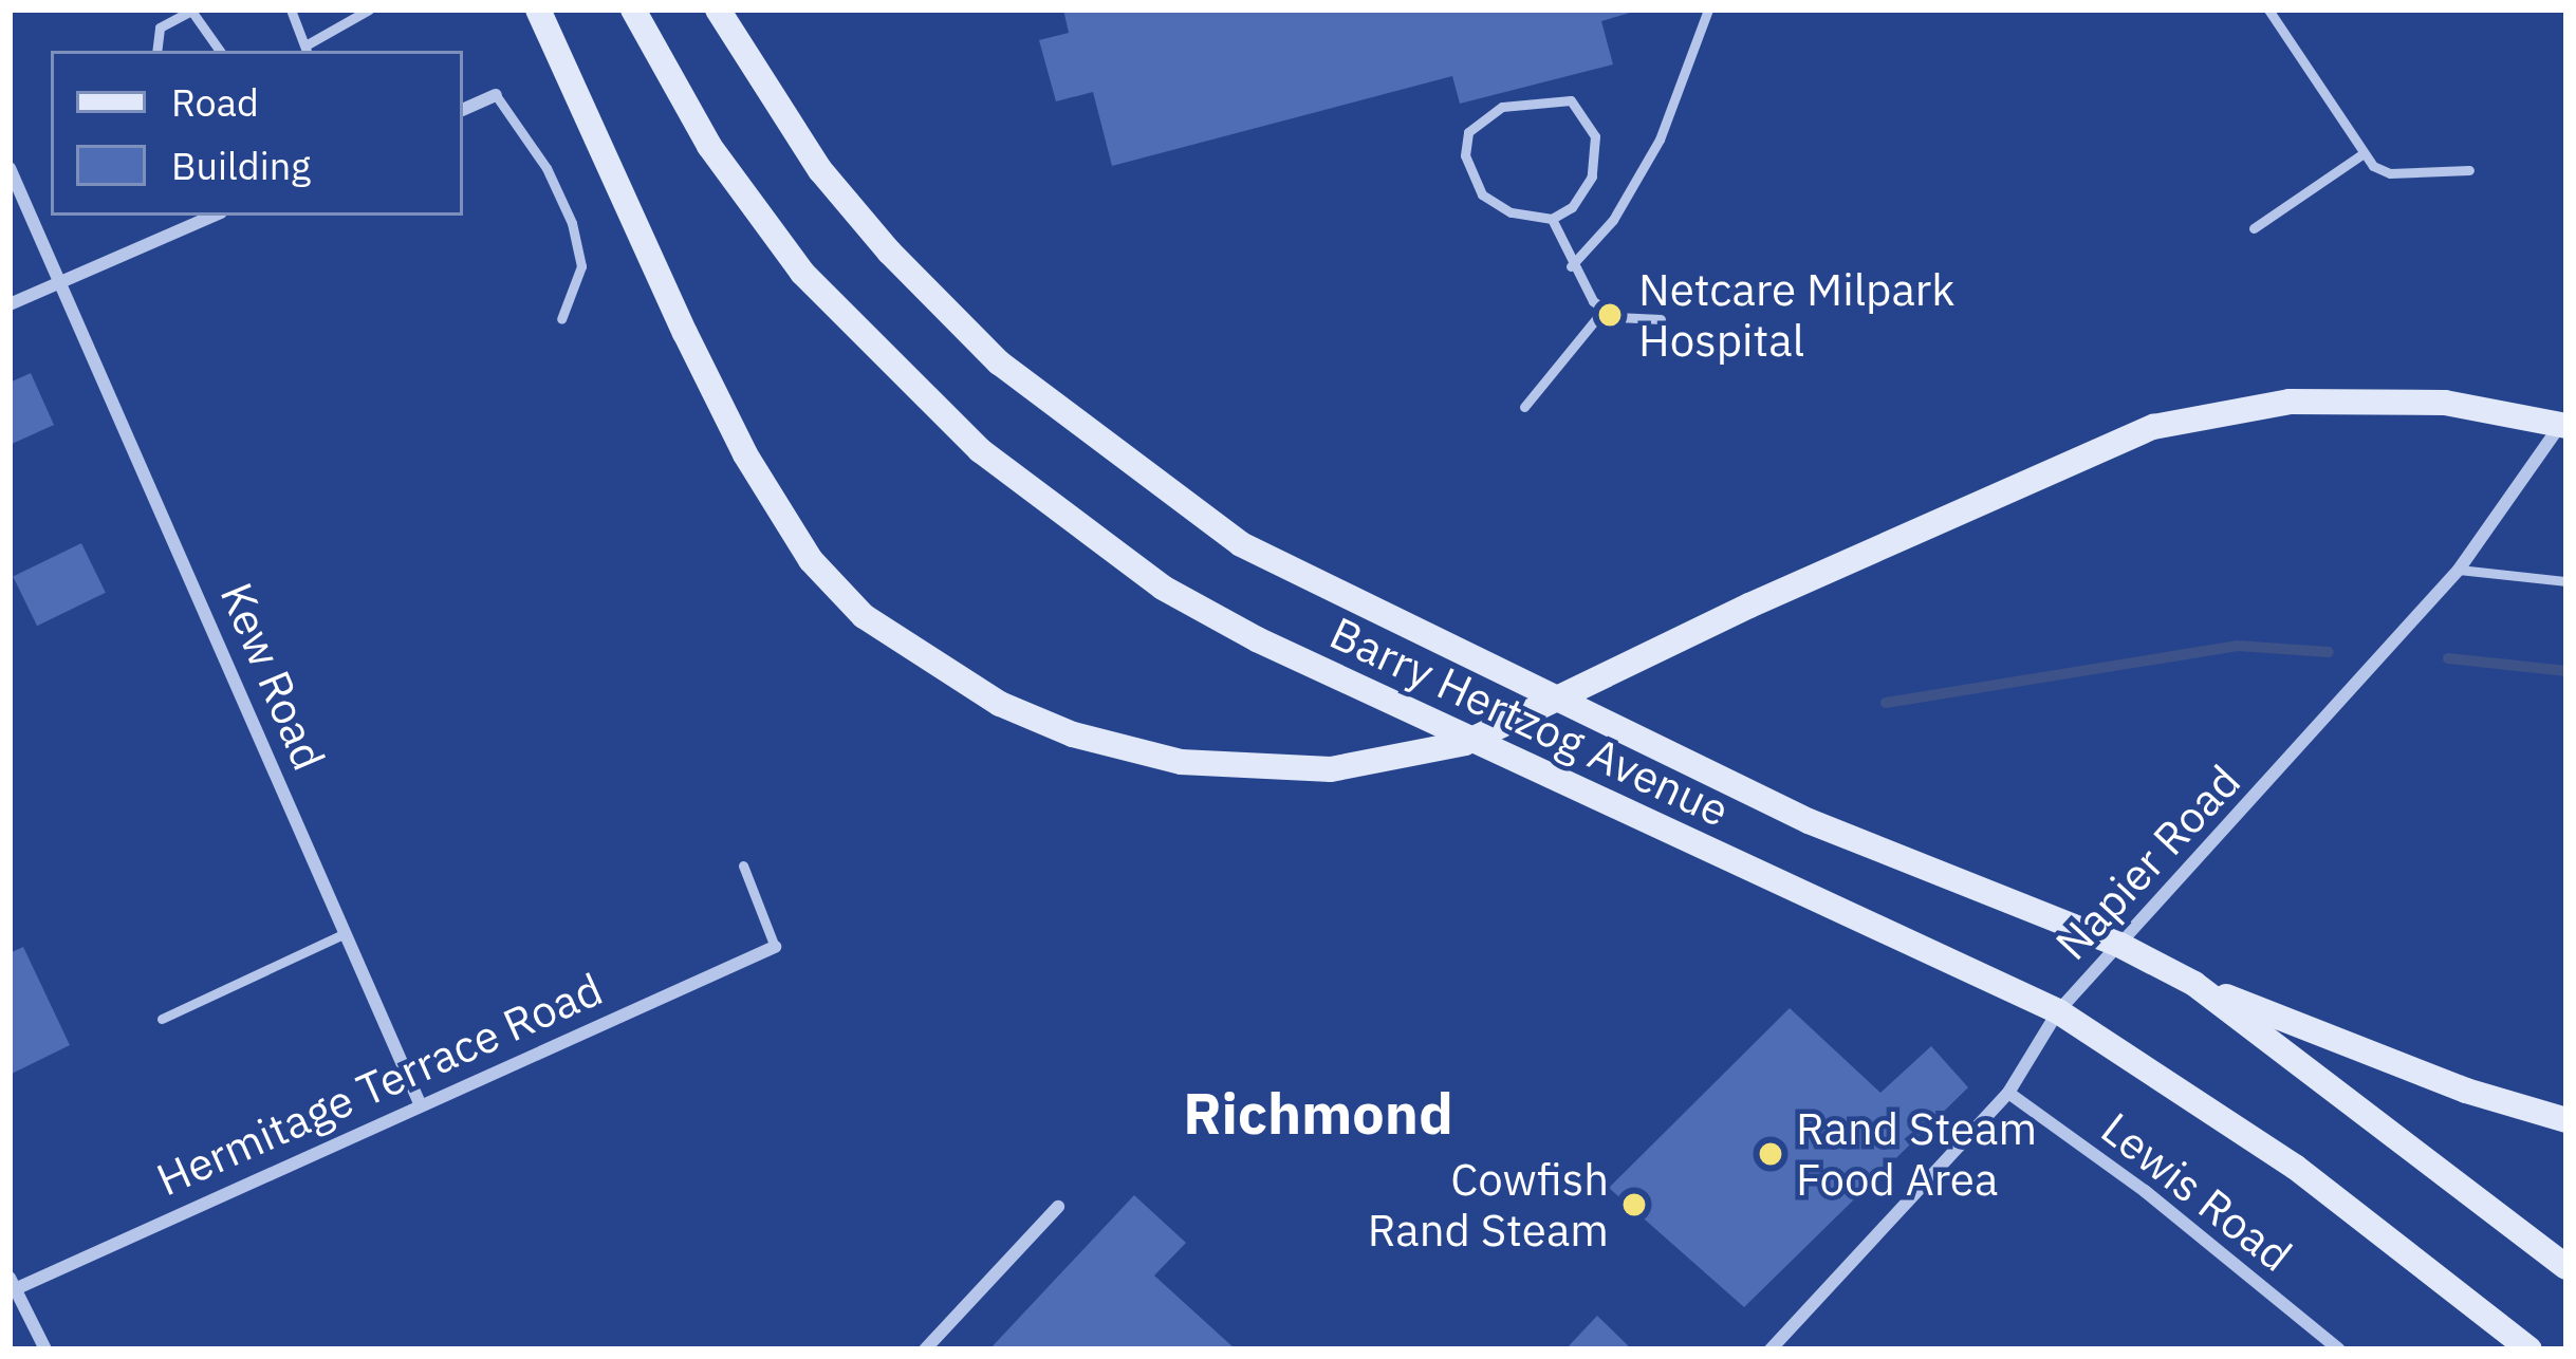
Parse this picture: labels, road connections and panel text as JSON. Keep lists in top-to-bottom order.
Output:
{
  "streets": {
    "main road": ["Barry Hertzog Avenue"],
    "street": [
      "Kew Road",
      "Napier Road",
      "Hermitage Terrace Road",
      "Lewis Road"
    ]
  },
  "crossings": [
    ["Kew Road", "Hermitage Terrace Road"],
    ["Barry Hertzog Avenue", "Napier Road"],
    ["Napier Road", "Lewis Road"]
  ],
  "districts": ["Richmond"],
  "places": ["Netcare Milpark Hospital", "Rand Steam Food Area", "Cowfish Rand Steam"],
  "legend": ["Road", "Building"]
}
